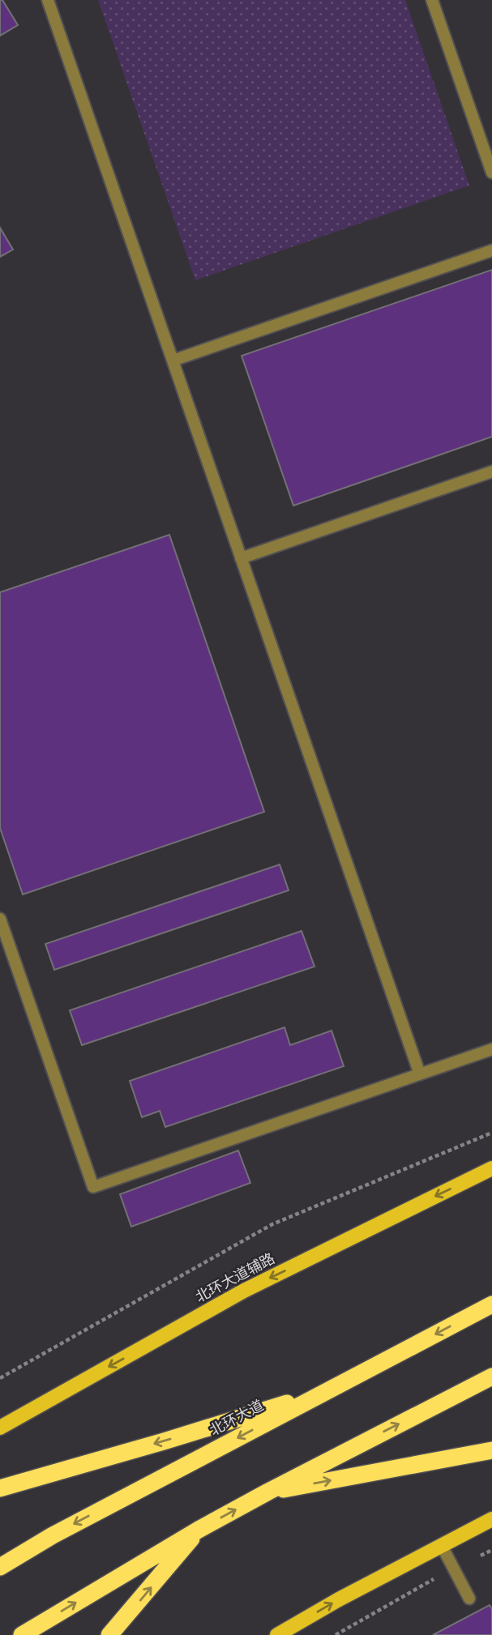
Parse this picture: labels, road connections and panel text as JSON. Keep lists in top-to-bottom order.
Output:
{
  "streets": {
    "highway": ["北环大道"],
    "main road": ["北环大道辅路"]
  },
  "one_way": ["北环大道辅路"]
}
